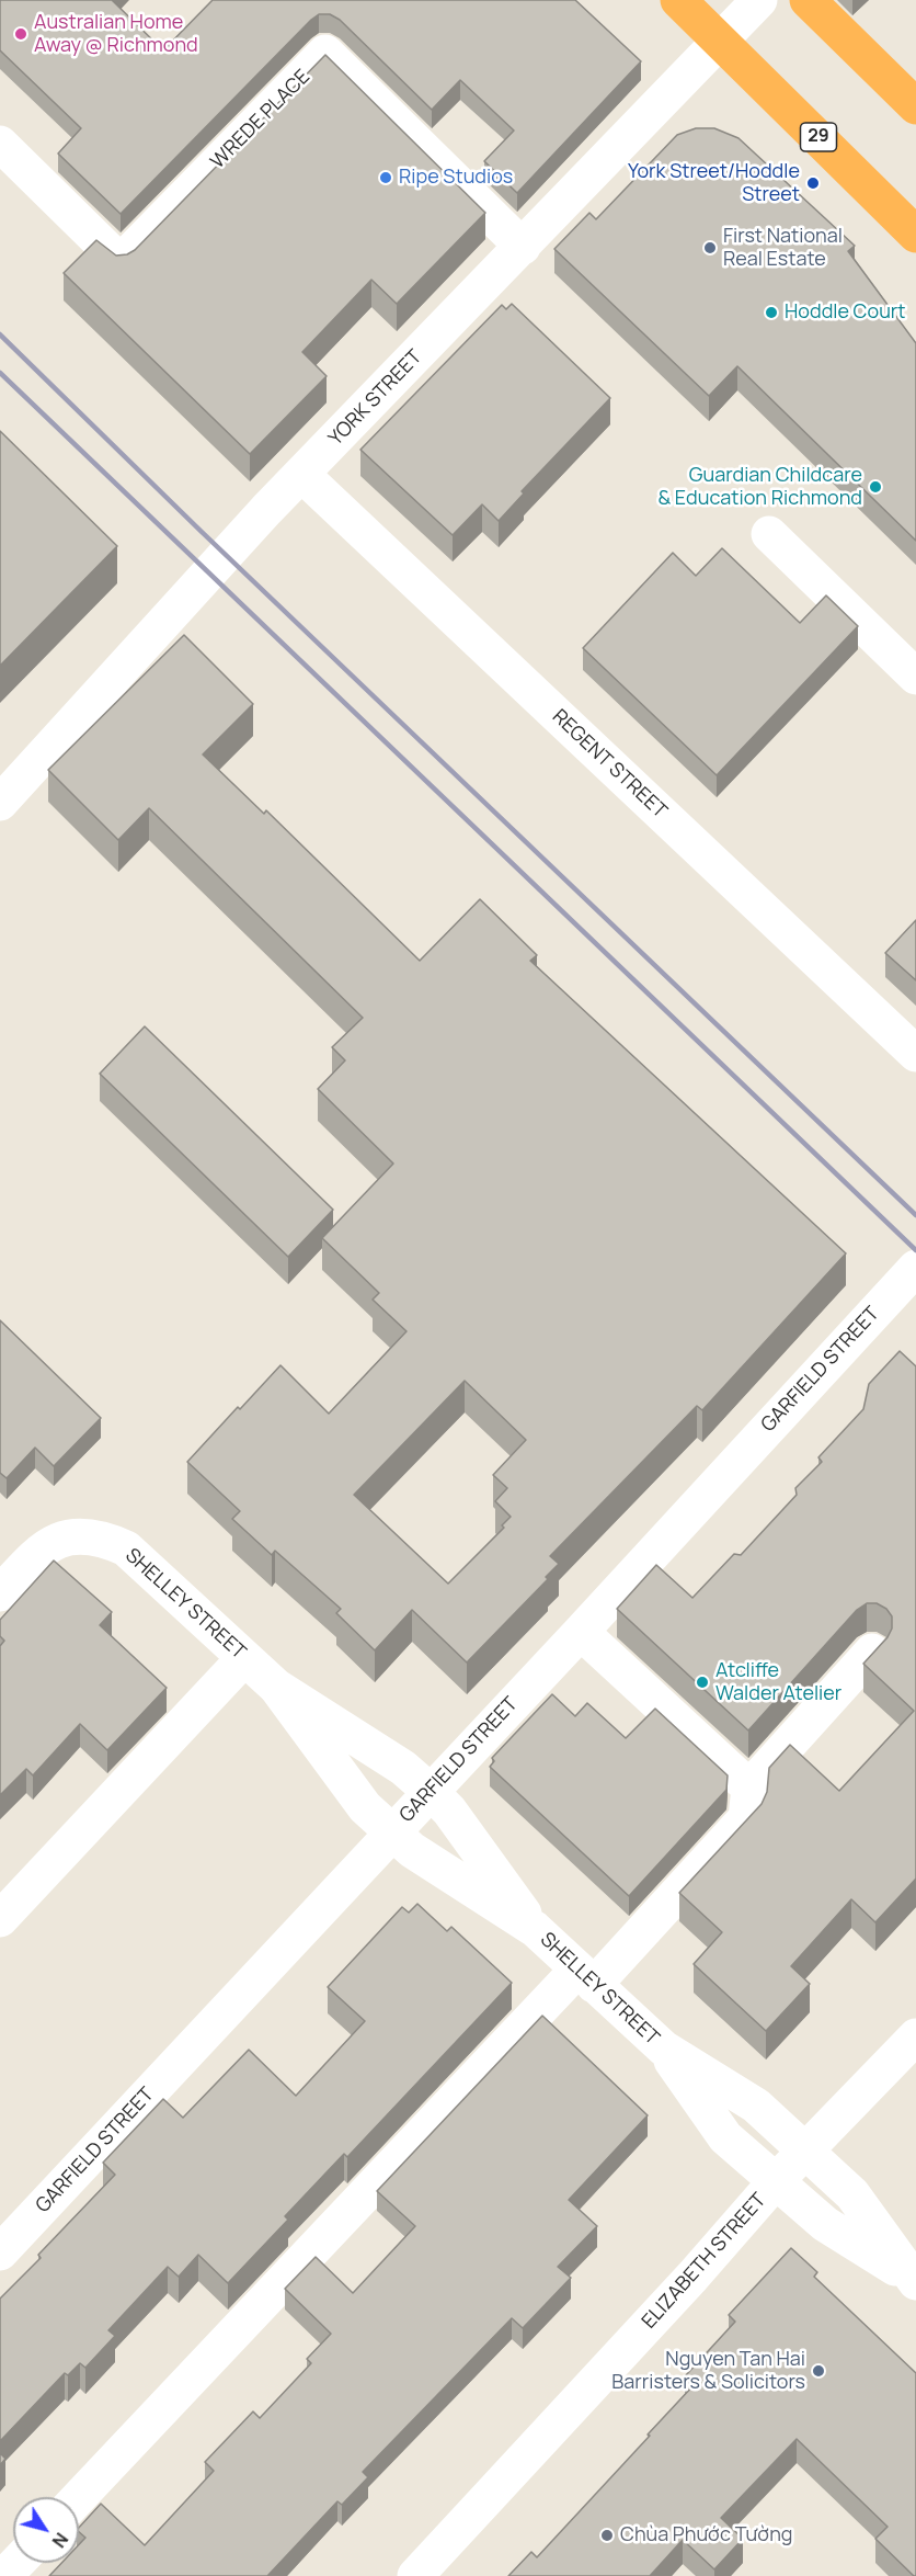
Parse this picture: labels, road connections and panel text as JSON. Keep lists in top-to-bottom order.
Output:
{
  "streets": {
    "highway": ["29"],
    "street": [
      "WREDE PLACE",
      "YORK STREET",
      "REGENT STREET",
      "GARFIELD STREET",
      "SHELLEY STREET",
      "ELIZABETH STREET"
    ]
  },
  "crossings": [
    ["WREDE PLACE", "YORK STREET"],
    ["29", "YORK STREET"],
    ["YORK STREET", "REGENT STREET"],
    ["GARFIELD STREET", "SHELLEY STREET"],
    ["SHELLEY STREET", "ELIZABETH STREET"]
  ],
  "places": [
    "Australian Home Away @ Richmond",
    "Ripe Studios",
    "York Street/Hoddle Street",
    "First National Real Estate",
    "Hoddle Court",
    "Guardian Childcare & Education Richmond",
    "Atcliffe Walder Atelier",
    "Nguyen Tan Hai Barristers & Solicitors",
    "Chùa Phước Tường"
  ],
  "north": "bottom right"
}
